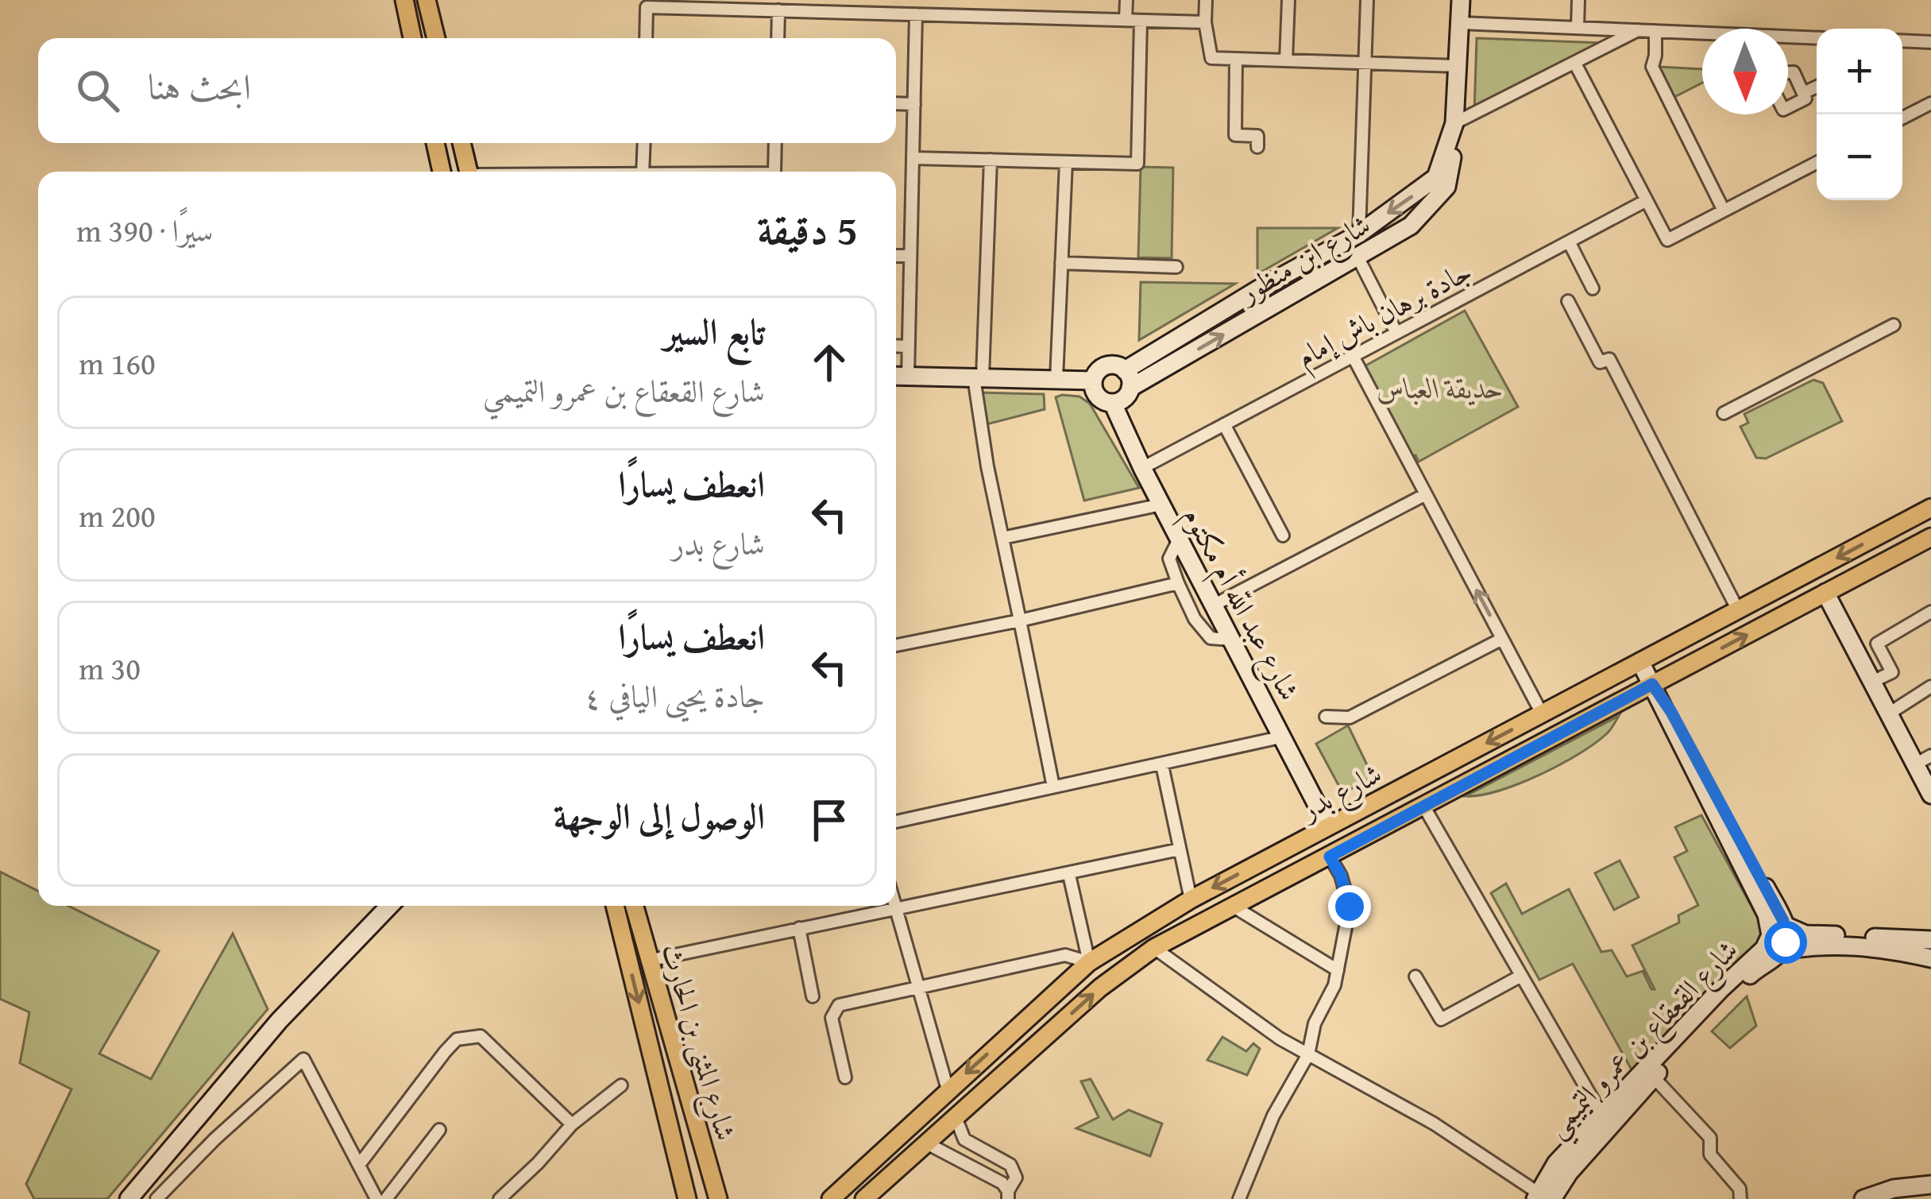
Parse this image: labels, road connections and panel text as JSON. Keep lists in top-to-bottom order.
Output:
{
  "streets": {
    "main road": [
      "شارع ابن منظور",
      "شارع عبد اللّه أم مكتوم",
      "شارع بدر",
      "شارع القعقاع بن عمرو التميمي",
      "شارع المثنى بن الحارث"
    ],
    "street": ["جادة برهان باش إمام"]
  },
  "crossings": [
    ["شارع ابن منظور", "شارع عبد اللّه أم مكتوم"],
    ["جادة برهان باش إمام", "شارع عبد اللّه أم مكتوم"],
    ["شارع عبد اللّه أم مكتوم", "شارع بدر"],
    ["شارع بدر", "شارع القعقاع بن عمرو التميمي"]
  ],
  "parks": ["حديقة العباس"],
  "north": "bottom",
  "page": {
    "map_buttons": ["+", "−"],
    "search": "ابحث هنا",
    "heading": ["5 دقيقة", "سيرًا · 390 m"],
    "list": [
      ["تابع السير", "شارع القعقاع بن عمرو التميمي", "160 m"],
      ["انعطف يسارًا", "شارع بدر", "200 m"],
      ["انعطف يسارًا", "جادة يحيى اليافي ٤", "30 m"],
      "الوصول إلى الوجهة"
    ]
  }
}
